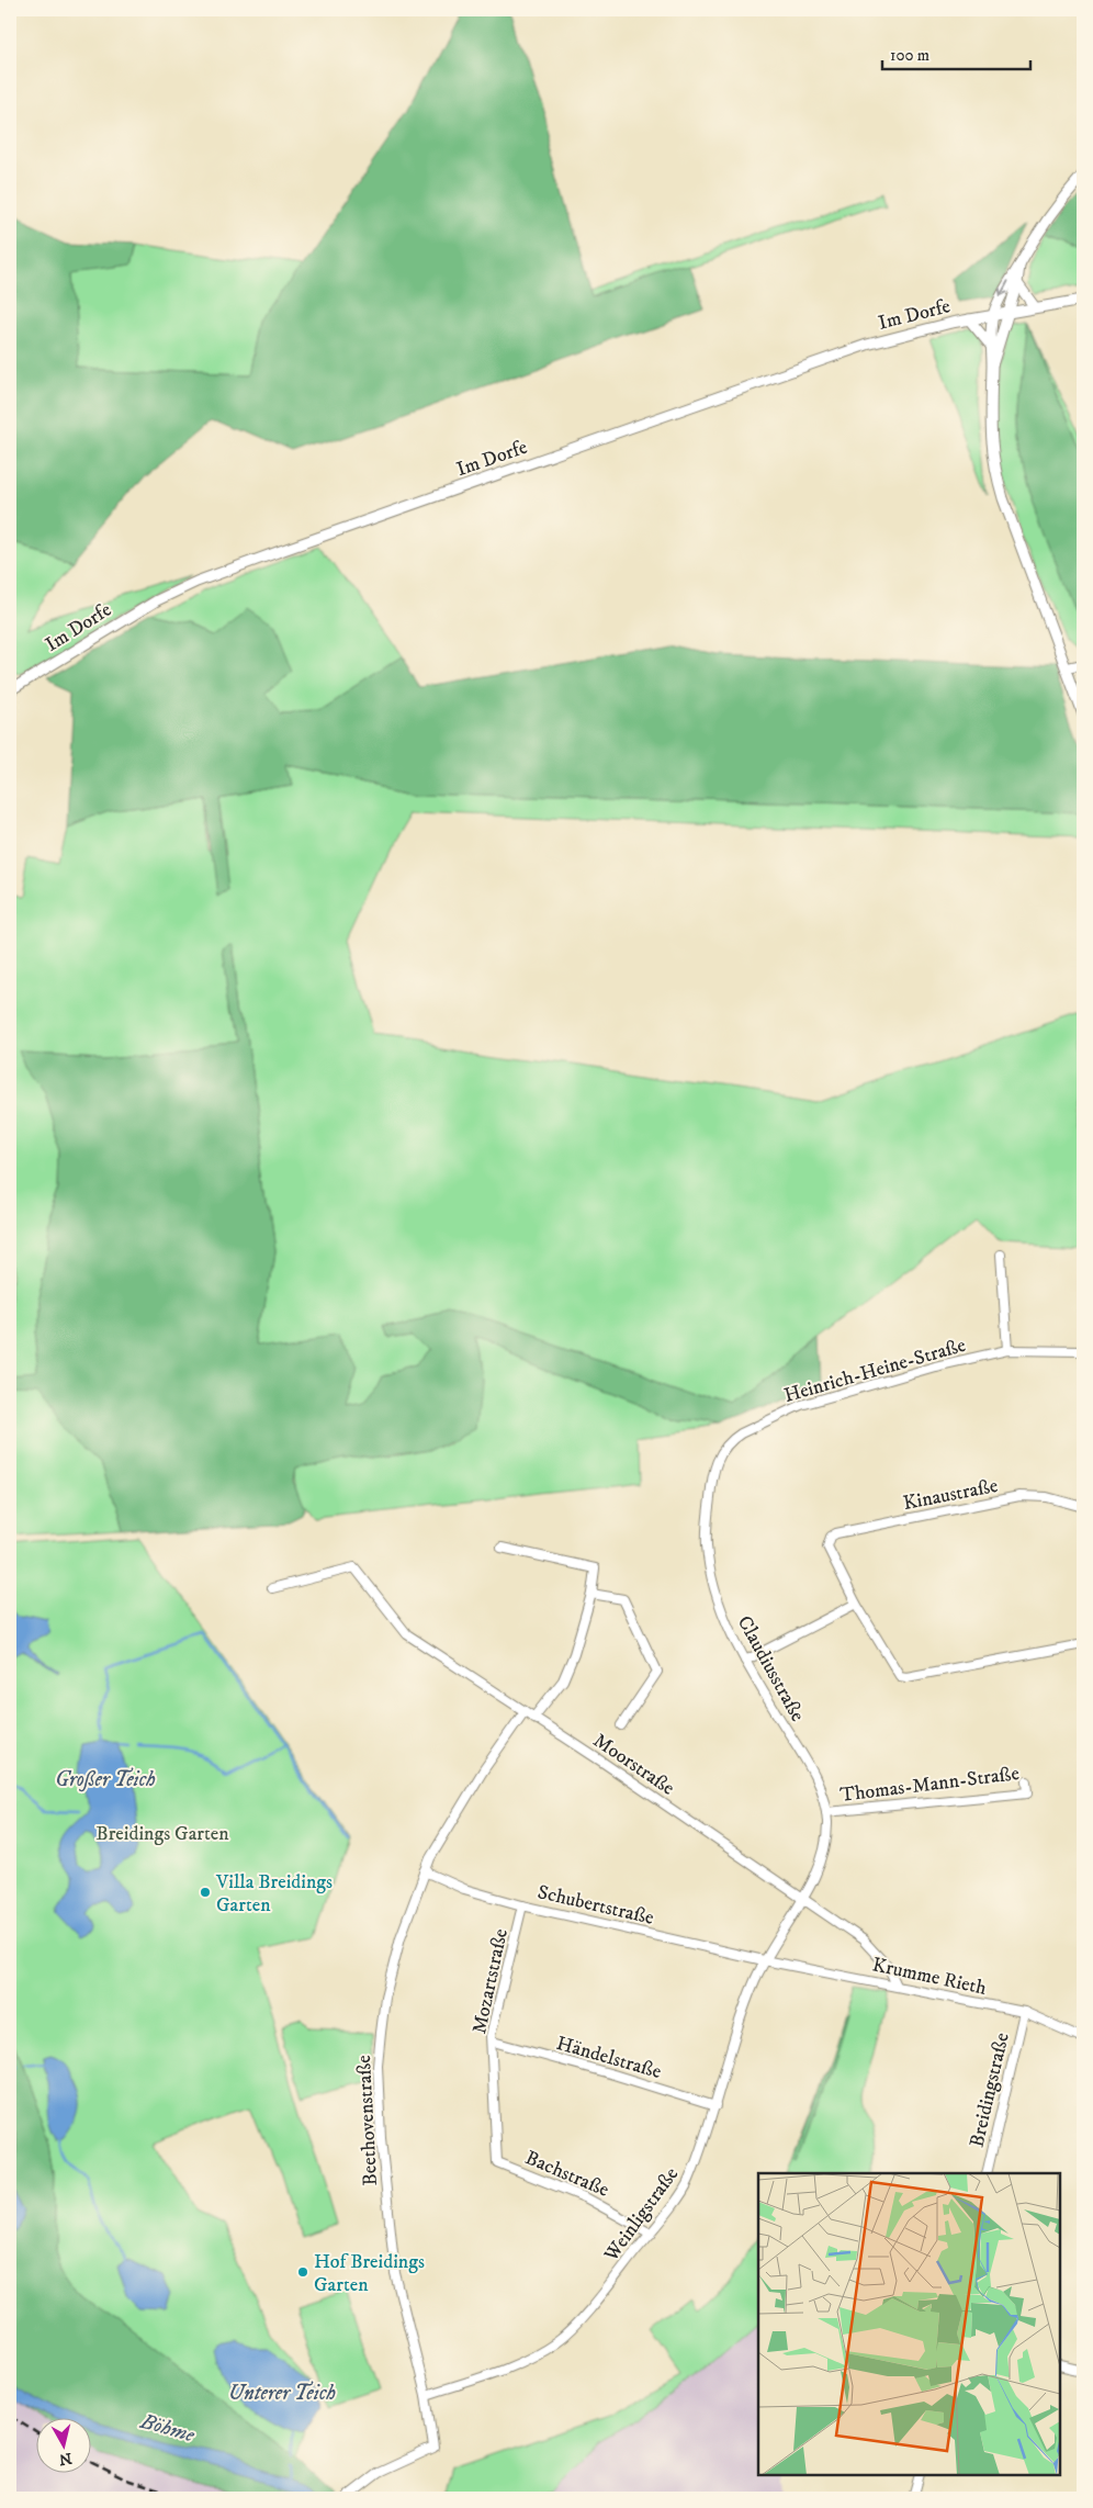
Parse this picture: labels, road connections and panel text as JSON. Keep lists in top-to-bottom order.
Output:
{
  "streets": {
    "street": [
      "Im Dorfe",
      "Heinrich-Heine-Straße",
      "Kinaustraße",
      "Claudiusstraße",
      "Moorstraße",
      "Thomas-Mann-Straße",
      "Schubertstraße",
      "Krumme Rieth",
      "Mozartstraße",
      "Händelstraße",
      "Breidingstraße",
      "Beethovenstraße",
      "Bachstraße",
      "Weinligstraße"
    ]
  },
  "crossings": [
    ["Heinrich-Heine-Straße", "Claudiusstraße"],
    ["Claudiusstraße", "Moorstraße"],
    ["Claudiusstraße", "Thomas-Mann-Straße"],
    ["Claudiusstraße", "Weinligstraße"],
    ["Moorstraße", "Krumme Rieth"],
    ["Moorstraße", "Beethovenstraße"],
    ["Moorstraße", "Weinligstraße"],
    ["Schubertstraße", "Krumme Rieth"],
    ["Schubertstraße", "Mozartstraße"],
    ["Schubertstraße", "Beethovenstraße"],
    ["Schubertstraße", "Weinligstraße"],
    ["Krumme Rieth", "Breidingstraße"],
    ["Krumme Rieth", "Weinligstraße"],
    ["Mozartstraße", "Händelstraße"],
    ["Mozartstraße", "Bachstraße"],
    ["Händelstraße", "Weinligstraße"],
    ["Beethovenstraße", "Weinligstraße"],
    ["Bachstraße", "Weinligstraße"]
  ],
  "water": ["Großer Teich", "Unterer Teich", "Böhme"],
  "parks": ["Breidings Garten"],
  "places": ["Villa Breidings Garten", "Hof Breidings Garten"],
  "scale_bar": "100 m",
  "north": "bottom"
}
